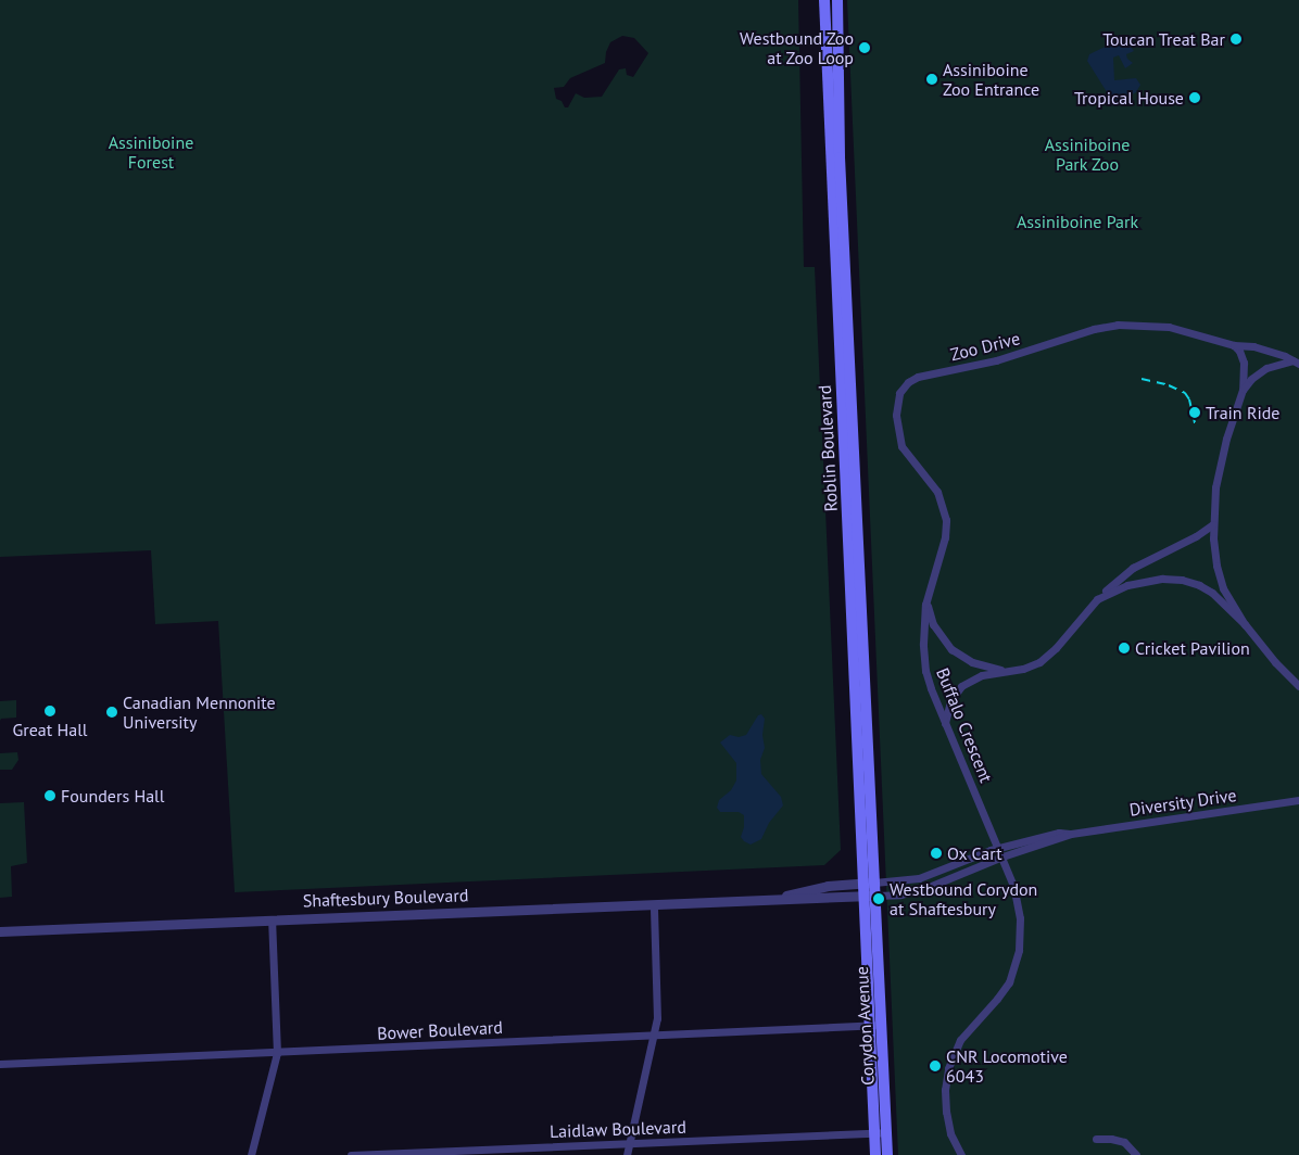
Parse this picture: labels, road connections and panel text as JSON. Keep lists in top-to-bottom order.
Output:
{
  "streets": {
    "main road": ["Roblin Boulevard", "Corydon Avenue"],
    "street": [
      "Zoo Drive",
      "Buffalo Crescent",
      "Diversity Drive",
      "Shaftesbury Boulevard",
      "Bower Boulevard",
      "Laidlaw Boulevard"
    ]
  },
  "crossings": [
    ["Zoo Drive", "Buffalo Crescent"],
    ["Roblin Boulevard", "Diversity Drive"],
    ["Roblin Boulevard", "Shaftesbury Boulevard"],
    ["Roblin Boulevard", "Corydon Avenue"],
    ["Buffalo Crescent", "Diversity Drive"],
    ["Diversity Drive", "Shaftesbury Boulevard"],
    ["Diversity Drive", "Corydon Avenue"],
    ["Shaftesbury Boulevard", "Corydon Avenue"],
    ["Corydon Avenue", "Bower Boulevard"],
    ["Corydon Avenue", "Laidlaw Boulevard"]
  ],
  "parks": ["Assiniboine Forest", "Assiniboine Park Zoo", "Assiniboine Park"],
  "places": [
    "Toucan Treat Bar",
    "Westbound Zoo at Zoo Loop",
    "Assiniboine Zoo Entrance",
    "Tropical House",
    "Train Ride",
    "Cricket Pavilion",
    "Great Hall",
    "Canadian Mennonite University",
    "Founders Hall",
    "Ox Cart",
    "Westbound Corydon at Shaftesbury",
    "CNR Locomotive 6043"
  ]
}
